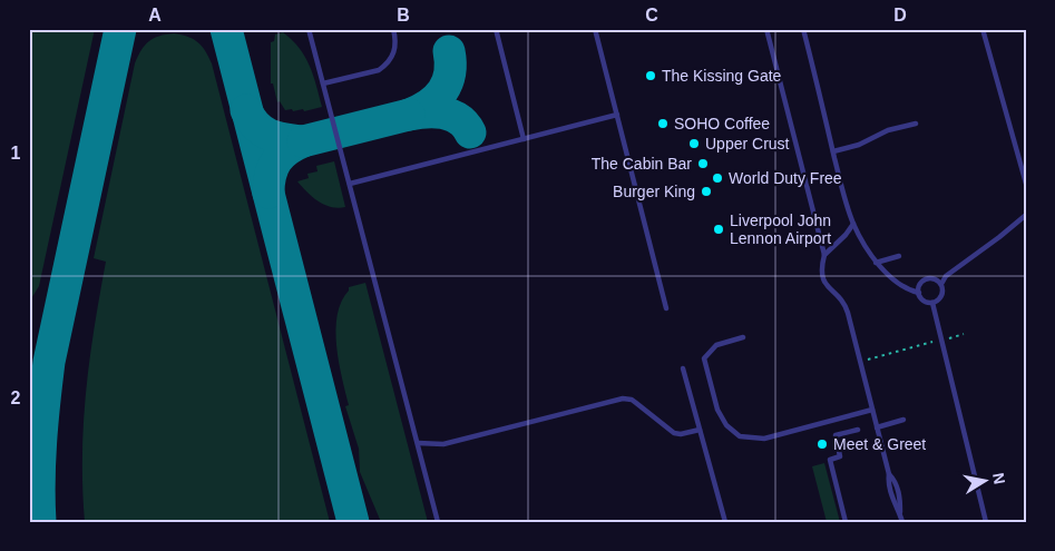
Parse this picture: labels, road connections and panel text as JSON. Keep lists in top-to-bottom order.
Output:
{
  "places": [
    "The Kissing Gate",
    "SOHO Coffee",
    "Upper Crust",
    "The Cabin Bar",
    "World Duty Free",
    "Burger King",
    "Liverpool John Lennon Airport",
    "Meet & Greet"
  ],
  "north": "right",
  "grid": {
    "columns": [
      "A",
      "B",
      "C",
      "D"
    ],
    "rows": ["1", "2"]
  }
}
